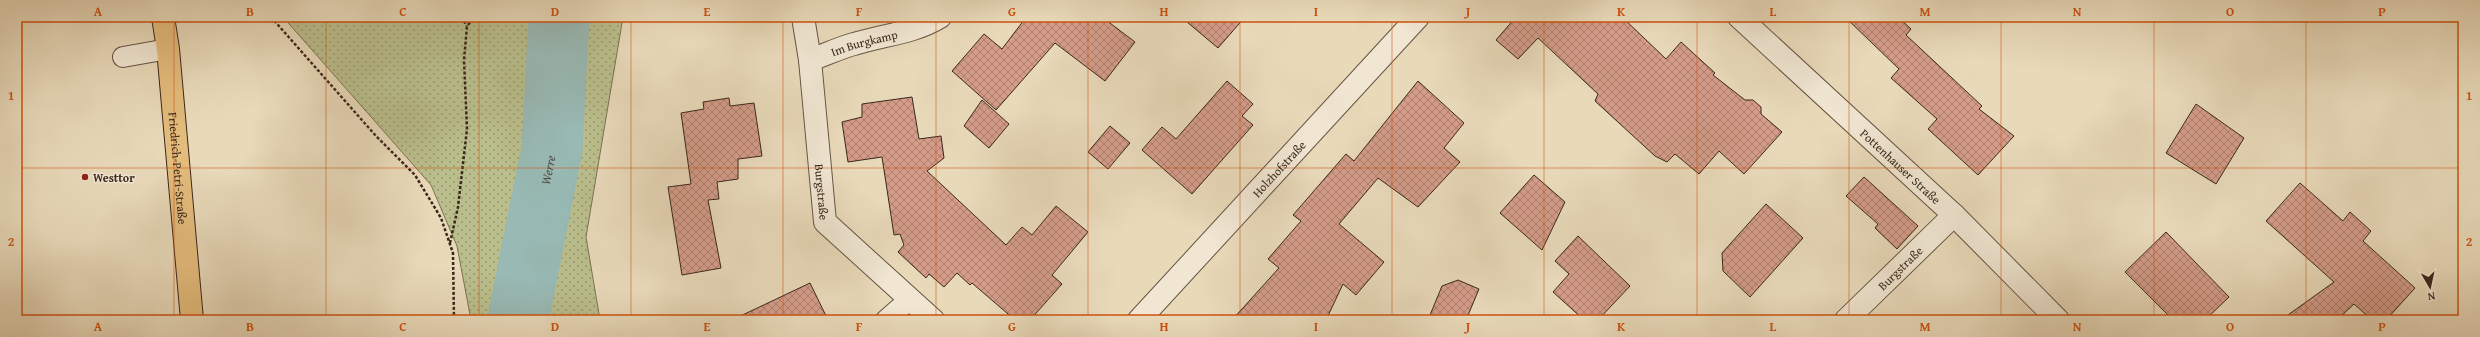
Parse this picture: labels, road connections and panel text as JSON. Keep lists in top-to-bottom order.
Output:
{
  "streets": {
    "main road": ["Friedrich-Petri-Straße"],
    "street": [
      "Im Burgkamp",
      "Pottenhauser Straße",
      "Holzhofstraße",
      "Burgstraße"
    ]
  },
  "crossings": [
    ["Im Burgkamp", "Burgstraße"],
    ["Pottenhauser Straße", "Burgstraße"]
  ],
  "water": ["Werre"],
  "places": ["Westtor"],
  "north": "bottom",
  "grid": {
    "columns": [
      "A",
      "B",
      "C",
      "D",
      "E",
      "F",
      "G",
      "H",
      "I",
      "J",
      "K",
      "L",
      "M",
      "N",
      "O",
      "P"
    ],
    "rows": ["1", "2"]
  }
}
